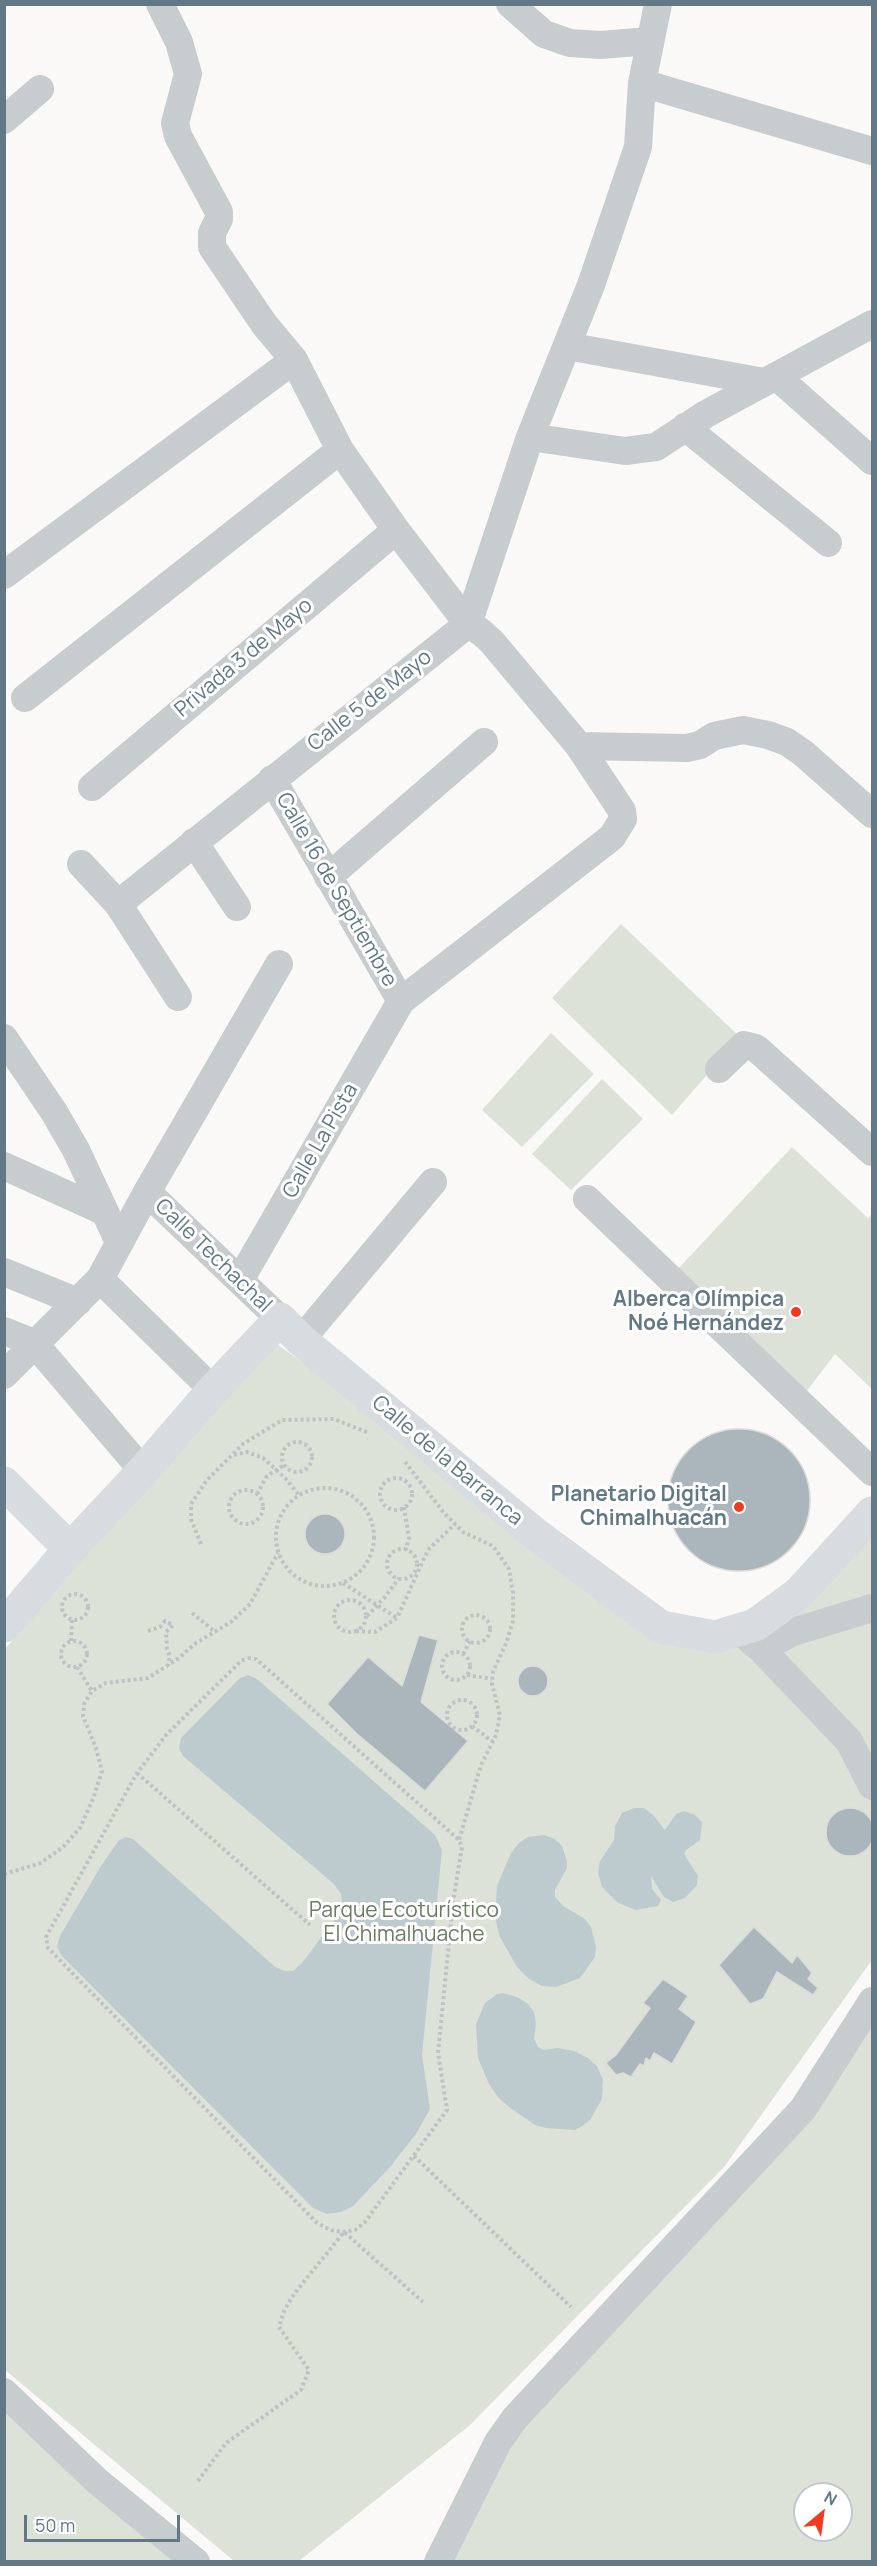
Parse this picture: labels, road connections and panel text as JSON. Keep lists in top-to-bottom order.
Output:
{
  "streets": {
    "main road": ["Calle de la Barranca"],
    "street": [
      "Privada 3 de Mayo",
      "Calle 5 de Mayo",
      "Calle 16 de Septiembre",
      "Calle La Pista",
      "Calle Techachal"
    ]
  },
  "crossings": [
    ["Calle 5 de Mayo", "Calle 16 de Septiembre"],
    ["Calle 16 de Septiembre", "Calle La Pista"],
    ["Calle La Pista", "Calle Techachal"],
    ["Calle Techachal", "Calle de la Barranca"]
  ],
  "parks": ["Parque Ecoturístico El Chimalhuache"],
  "places": ["Alberca Olímpica Noé Hernández", "Planetario Digital Chimalhuacán"],
  "scale_bar": "50 m",
  "north": "top right"
}
